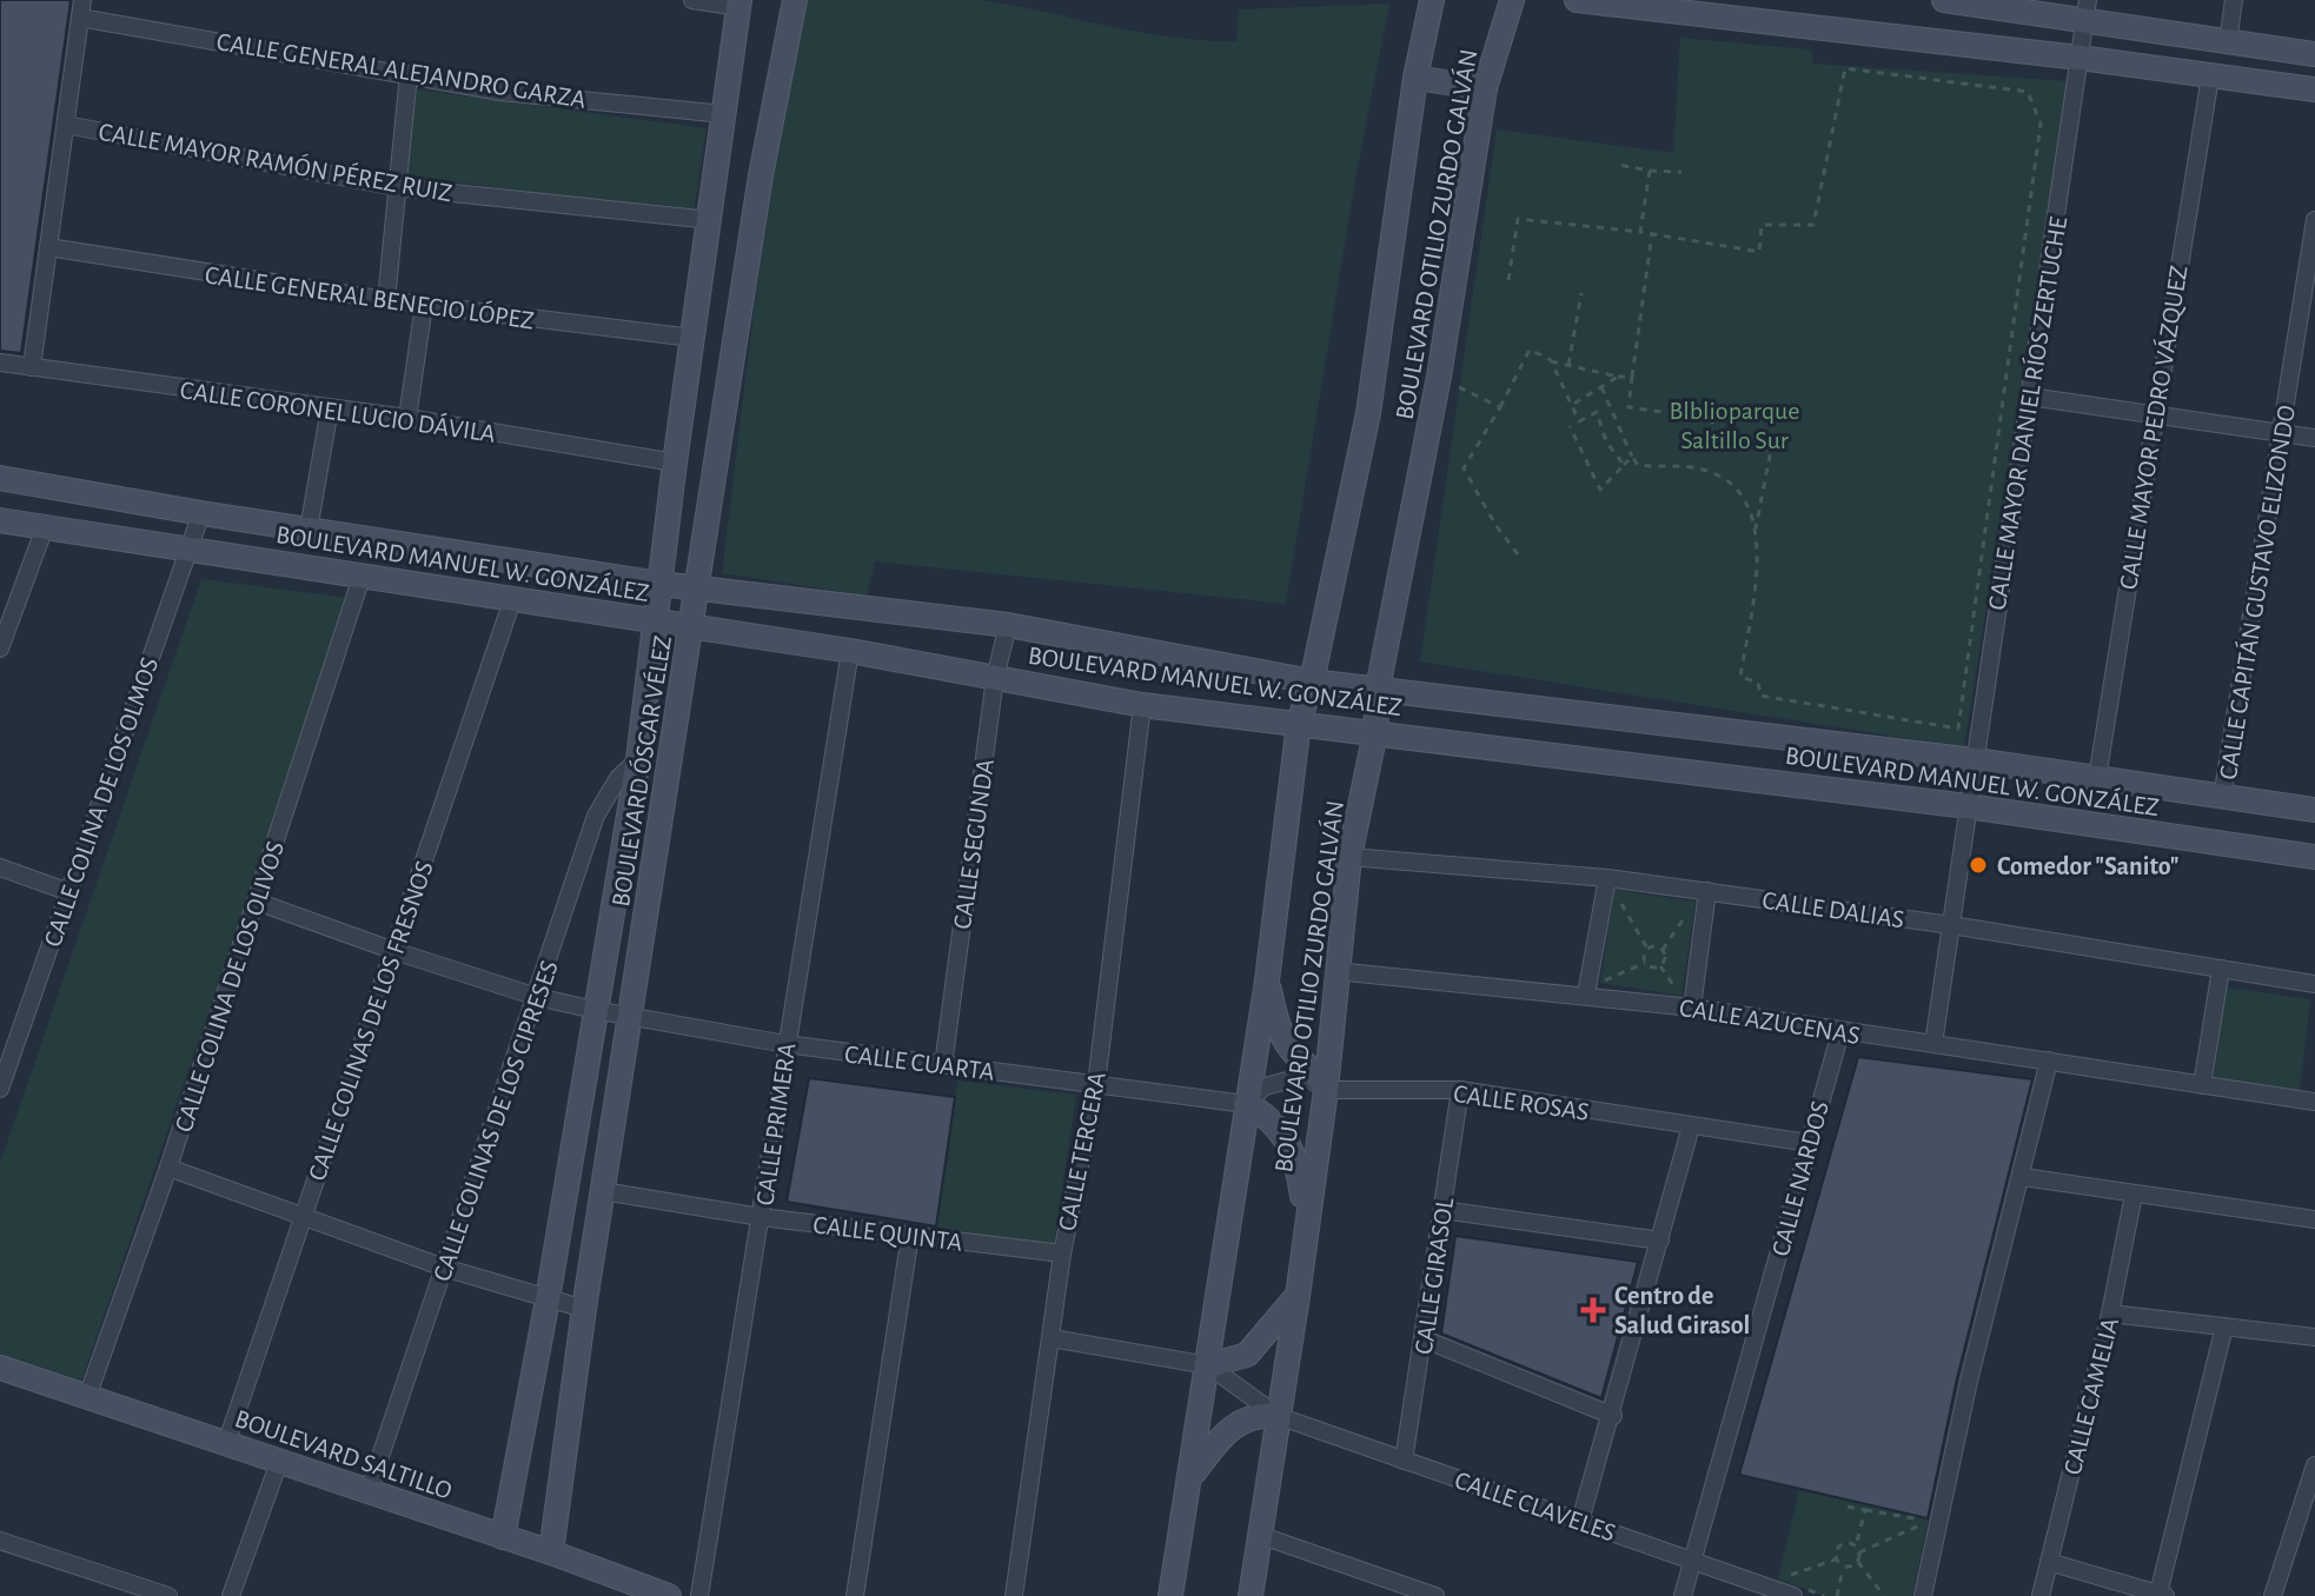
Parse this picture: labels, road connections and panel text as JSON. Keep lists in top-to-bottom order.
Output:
{
  "streets": {
    "street": [
      "CALLE GENERAL ALEJANDRO GARZA",
      "CALLE MAYOR RAMÓN PÉREZ RUIZ",
      "BOULEVARD OTILIO ZURDO GALVÁN",
      "CALLE GENERAL BENECIO LÓPEZ",
      "CALLE CORONEL LUCIO DÁVILA",
      "CALLE MAYOR DANIEL RÍOS ZERTUCHE",
      "CALLE MAYOR PEDRO VÁZQUEZ",
      "BOULEVARD MANUEL W. GONZÁLEZ",
      "CALLE CAPITÁN GUSTAVO ELIZONDO",
      "BOULEVARD ÓSCAR VÉLEZ",
      "CALLE COLINA DE LOS OLMOS",
      "CALLE SEGUNDA",
      "CALLE DALIAS",
      "CALLE COLINA DE LOS OLIVOS",
      "CALLE COLINAS DE LOS FRESNOS",
      "CALLE AZUCENAS",
      "CALLE CUARTA",
      "CALLE ROSAS",
      "CALLE COLINAS DE LOS CIPRESES",
      "CALLE PRIMERA",
      "CALLE TERCERA",
      "CALLE NARDOS",
      "CALLE QUINTA",
      "CALLE GIRASOL",
      "CALLE CAMELIA",
      "BOULEVARD SALTILLO",
      "CALLE CLAVELES"
    ]
  },
  "crossings": [
    ["CALLE GENERAL ALEJANDRO GARZA", "BOULEVARD ÓSCAR VÉLEZ"],
    ["CALLE MAYOR RAMÓN PÉREZ RUIZ", "BOULEVARD ÓSCAR VÉLEZ"],
    ["BOULEVARD OTILIO ZURDO GALVÁN", "BOULEVARD MANUEL W. GONZÁLEZ"],
    ["BOULEVARD OTILIO ZURDO GALVÁN", "CALLE DALIAS"],
    ["BOULEVARD OTILIO ZURDO GALVÁN", "CALLE AZUCENAS"],
    ["BOULEVARD OTILIO ZURDO GALVÁN", "CALLE CUARTA"],
    ["BOULEVARD OTILIO ZURDO GALVÁN", "CALLE ROSAS"],
    ["BOULEVARD OTILIO ZURDO GALVÁN", "CALLE CLAVELES"],
    ["CALLE GENERAL BENECIO LÓPEZ", "BOULEVARD ÓSCAR VÉLEZ"],
    ["CALLE CORONEL LUCIO DÁVILA", "BOULEVARD ÓSCAR VÉLEZ"],
    ["CALLE MAYOR DANIEL RÍOS ZERTUCHE", "BOULEVARD MANUEL W. GONZÁLEZ"],
    ["CALLE MAYOR PEDRO VÁZQUEZ", "BOULEVARD MANUEL W. GONZÁLEZ"],
    ["BOULEVARD MANUEL W. GONZÁLEZ", "CALLE CAPITÁN GUSTAVO ELIZONDO"],
    ["BOULEVARD MANUEL W. GONZÁLEZ", "BOULEVARD ÓSCAR VÉLEZ"],
    ["BOULEVARD MANUEL W. GONZÁLEZ", "CALLE COLINA DE LOS OLMOS"],
    ["BOULEVARD MANUEL W. GONZÁLEZ", "CALLE SEGUNDA"],
    ["BOULEVARD MANUEL W. GONZÁLEZ", "CALLE COLINA DE LOS OLIVOS"],
    ["BOULEVARD MANUEL W. GONZÁLEZ", "CALLE COLINAS DE LOS FRESNOS"],
    ["BOULEVARD MANUEL W. GONZÁLEZ", "CALLE PRIMERA"],
    ["BOULEVARD MANUEL W. GONZÁLEZ", "CALLE TERCERA"],
    ["BOULEVARD ÓSCAR VÉLEZ", "CALLE CUARTA"],
    ["BOULEVARD ÓSCAR VÉLEZ", "CALLE COLINAS DE LOS CIPRESES"],
    ["BOULEVARD ÓSCAR VÉLEZ", "CALLE QUINTA"],
    ["BOULEVARD ÓSCAR VÉLEZ", "BOULEVARD SALTILLO"],
    ["CALLE SEGUNDA", "CALLE CUARTA"],
    ["CALLE COLINA DE LOS OLIVOS", "CALLE CUARTA"],
    ["CALLE COLINA DE LOS OLIVOS", "BOULEVARD SALTILLO"],
    ["CALLE COLINAS DE LOS FRESNOS", "CALLE CUARTA"],
    ["CALLE COLINAS DE LOS FRESNOS", "BOULEVARD SALTILLO"],
    ["CALLE AZUCENAS", "CALLE NARDOS"],
    ["CALLE CUARTA", "CALLE ROSAS"],
    ["CALLE CUARTA", "CALLE COLINAS DE LOS CIPRESES"],
    ["CALLE CUARTA", "CALLE PRIMERA"],
    ["CALLE CUARTA", "CALLE TERCERA"],
    ["CALLE ROSAS", "CALLE NARDOS"],
    ["CALLE ROSAS", "CALLE GIRASOL"],
    ["CALLE COLINAS DE LOS CIPRESES", "BOULEVARD SALTILLO"],
    ["CALLE PRIMERA", "CALLE QUINTA"],
    ["CALLE TERCERA", "CALLE QUINTA"],
    ["CALLE NARDOS", "CALLE CLAVELES"],
    ["CALLE GIRASOL", "CALLE CLAVELES"]
  ],
  "parks": ["Blblioparque Saltillo Sur"],
  "places": {
    "other": ["Comedor \"Sanito\""],
    "health": ["Centro de Salud Girasol"]
  }
}
